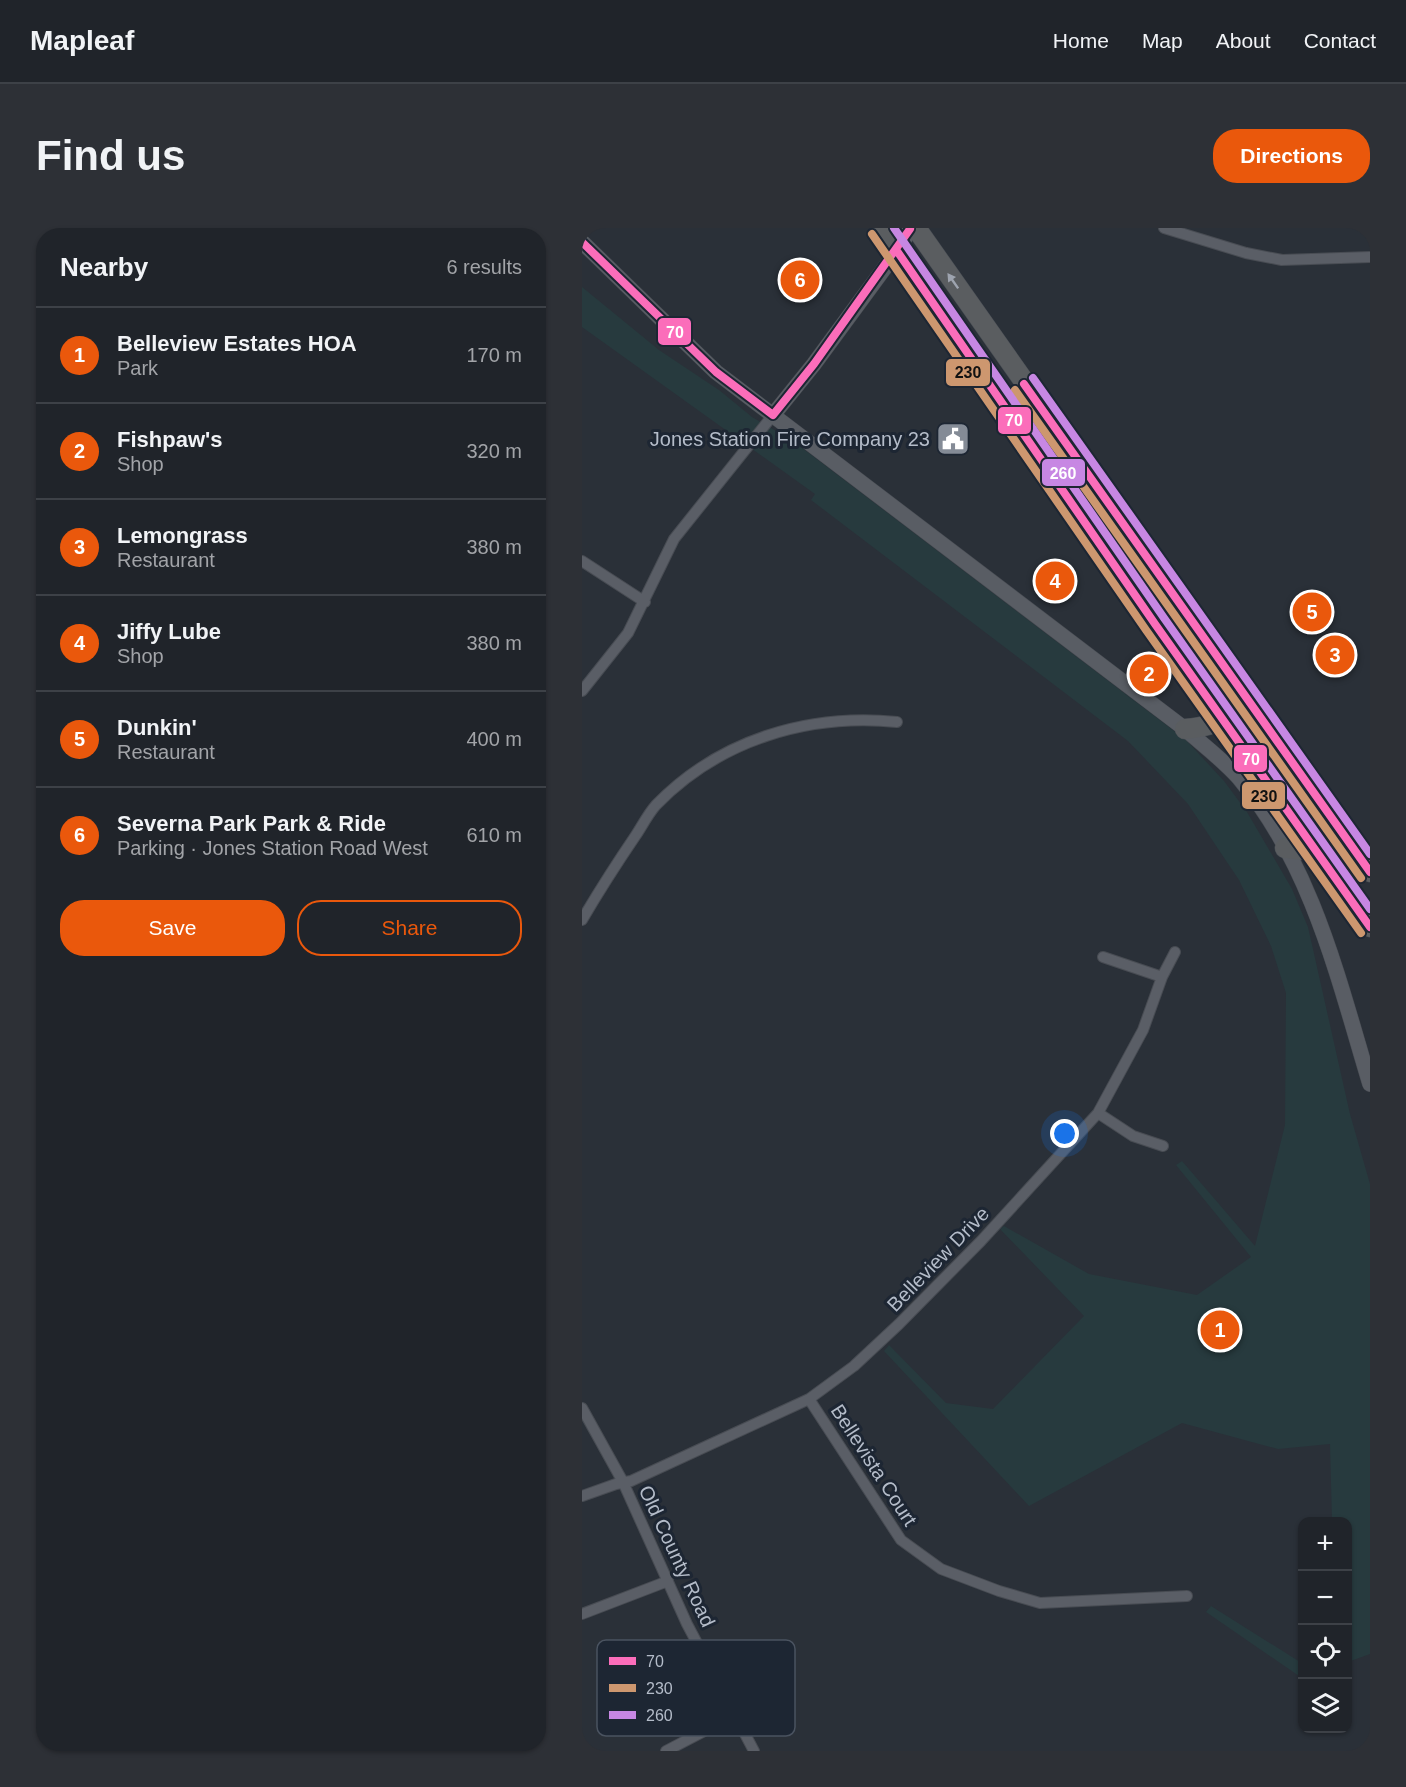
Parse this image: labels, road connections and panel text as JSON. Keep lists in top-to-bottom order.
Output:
{
  "streets": {
    "street": ["Belleview Drive", "Bellevista Court", "Old County Road"]
  },
  "crossings": [
    ["Belleview Drive", "Bellevista Court"],
    ["Belleview Drive", "Old County Road"]
  ],
  "places": {
    "public building": ["Jones Station Fire Company 23"]
  },
  "lines": ["transit line 260", "transit line 70", "transit line 230"],
  "legend": ["70", "230", "260"],
  "page": {
    "header": "Mapleaf",
    "nav": [
      "Home",
      "Map",
      "About",
      "Contact"
    ],
    "buttons": [
      "Directions",
      ["Save", "Share"]
    ],
    "title": "Find us",
    "heading": ["Nearby", "6 results"],
    "pins": [
      "6",
      "4",
      "5",
      "3",
      "2",
      "1"
    ],
    "list": [
      {
        "mark": "1",
        "name": "Belleview Estates HOA",
        "note": "Park",
        "value": "170 m"
      },
      {
        "mark": "2",
        "name": "Fishpaw's",
        "note": "Shop",
        "value": "320 m"
      },
      {
        "mark": "3",
        "name": "Lemongrass",
        "note": "Restaurant",
        "value": "380 m"
      },
      {
        "mark": "4",
        "name": "Jiffy Lube",
        "note": "Shop",
        "value": "380 m"
      },
      {
        "mark": "5",
        "name": "Dunkin'",
        "note": "Restaurant",
        "value": "400 m"
      },
      {
        "mark": "6",
        "name": "Severna Park Park & Ride",
        "note": "Parking · Jones Station Road West",
        "value": "610 m"
      }
    ],
    "map_buttons": ["+", "−"]
  }
}
